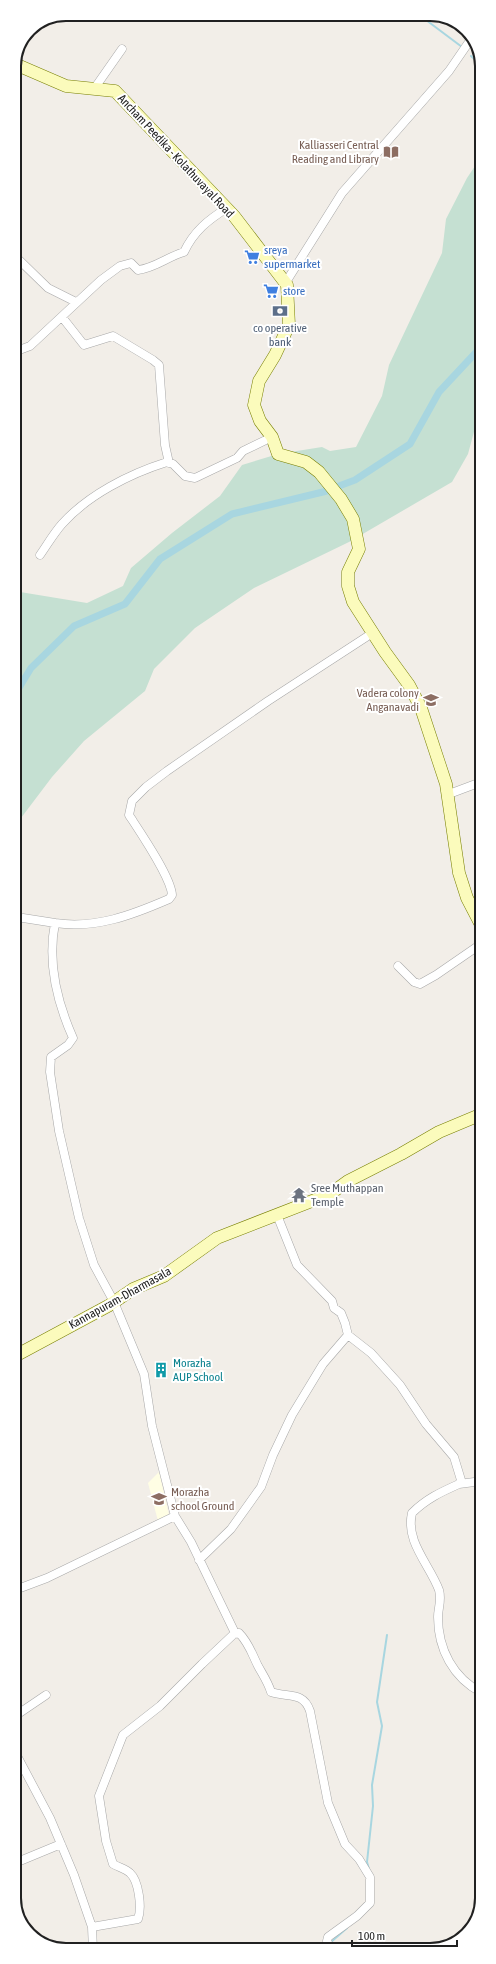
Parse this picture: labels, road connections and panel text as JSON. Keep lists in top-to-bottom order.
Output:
{
  "streets": {
    "main road": ["Ancham Peedika - Kolathuvayal Road", "Kannapuram-Dharmasala"]
  },
  "places": {
    "library": ["Kalliasseri Central Reading and Library"],
    "supermarket": ["sreya supermarket", "store"],
    "bank": ["co operative bank"],
    "school or university": ["Vadera colony Anganavadi", "Morazha school Ground"],
    "temple": ["Sree Muthappan Temple"],
    "building": ["Morazha AUP School"]
  },
  "scale_bar": "100 m"
}
